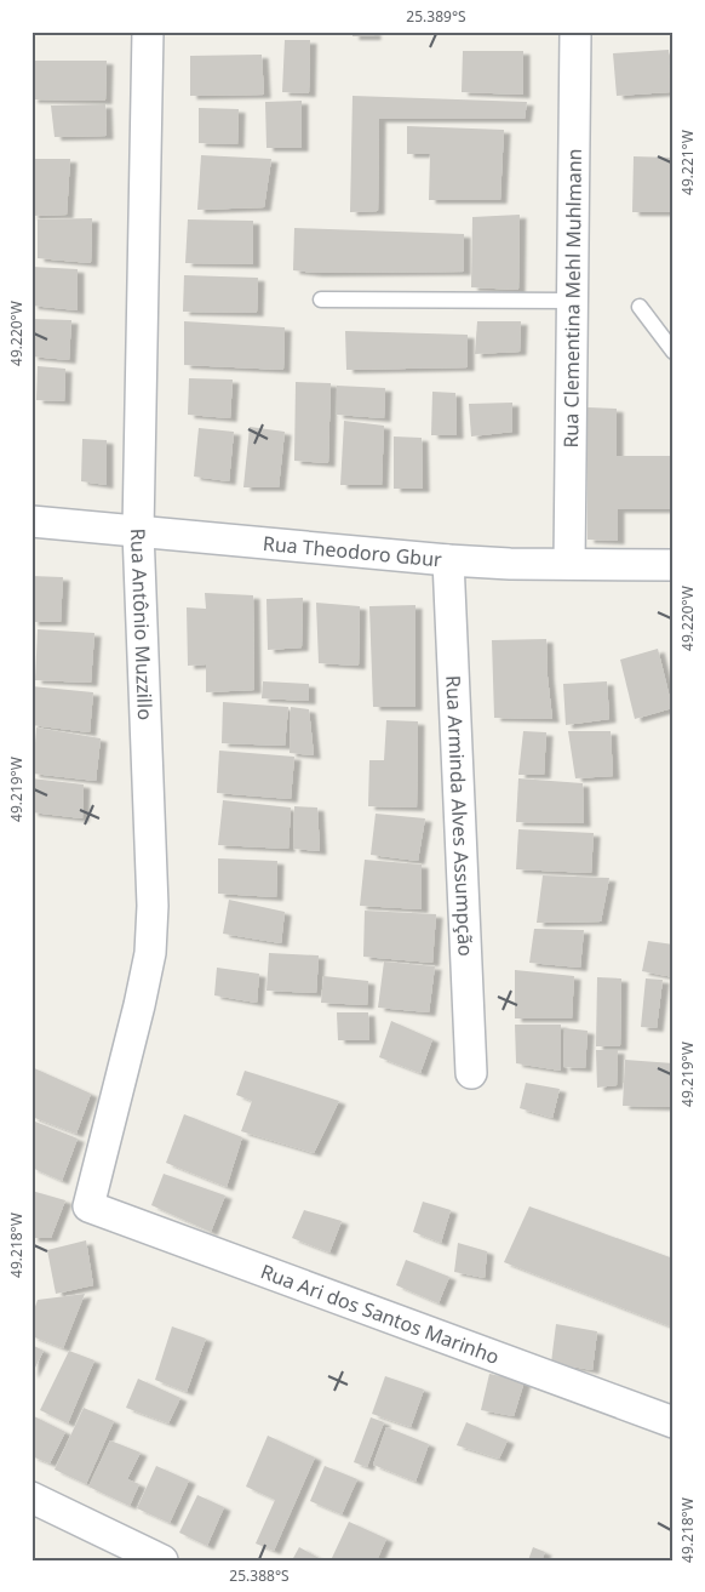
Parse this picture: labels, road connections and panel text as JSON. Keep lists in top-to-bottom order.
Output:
{
  "streets": {
    "street": [
      "Rua Clementina Mehl Muhlmann",
      "Rua Theodoro Gbur",
      "Rua Antônio Muzzillo",
      "Rua Arminda Alves Assumpção",
      "Rua Ari dos Santos Marinho"
    ]
  },
  "crossings": [
    ["Rua Clementina Mehl Muhlmann", "Rua Theodoro Gbur"],
    ["Rua Theodoro Gbur", "Rua Antônio Muzzillo"],
    ["Rua Theodoro Gbur", "Rua Arminda Alves Assumpção"],
    ["Rua Antônio Muzzillo", "Rua Ari dos Santos Marinho"]
  ],
  "coordinates": [
    "25.389°S",
    "49.221°W",
    "49.220°W",
    "49.219°W",
    "49.218°W",
    "25.388°S"
  ]
}
